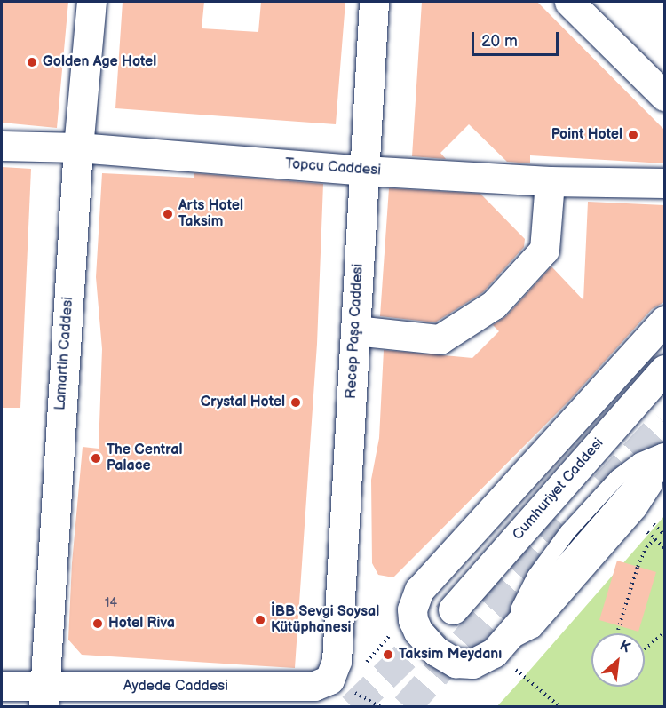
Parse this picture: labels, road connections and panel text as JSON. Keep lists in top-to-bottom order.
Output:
{
  "streets": {
    "street": [
      "Topcu Caddesi",
      "Recep Paşa Caddesi",
      "Lamartin Caddesi",
      "Cumhuriyet Caddesi",
      "Aydede Caddesi"
    ]
  },
  "crossings": [
    ["Topcu Caddesi", "Recep Paşa Caddesi"],
    ["Topcu Caddesi", "Lamartin Caddesi"],
    ["Recep Paşa Caddesi", "Aydede Caddesi"],
    ["Lamartin Caddesi", "Aydede Caddesi"]
  ],
  "places": [
    "Golden Age Hotel",
    "Point Hotel",
    "Arts Hotel Taksim",
    "Crystal Hotel",
    "The Central Palace",
    "İBB Sevgi Soysal Kütüphanesi",
    "Hotel Riva",
    "Taksim Meydanı"
  ],
  "house_numbers": ["14"],
  "scale_bar": "20 m",
  "north": "top right"
}
